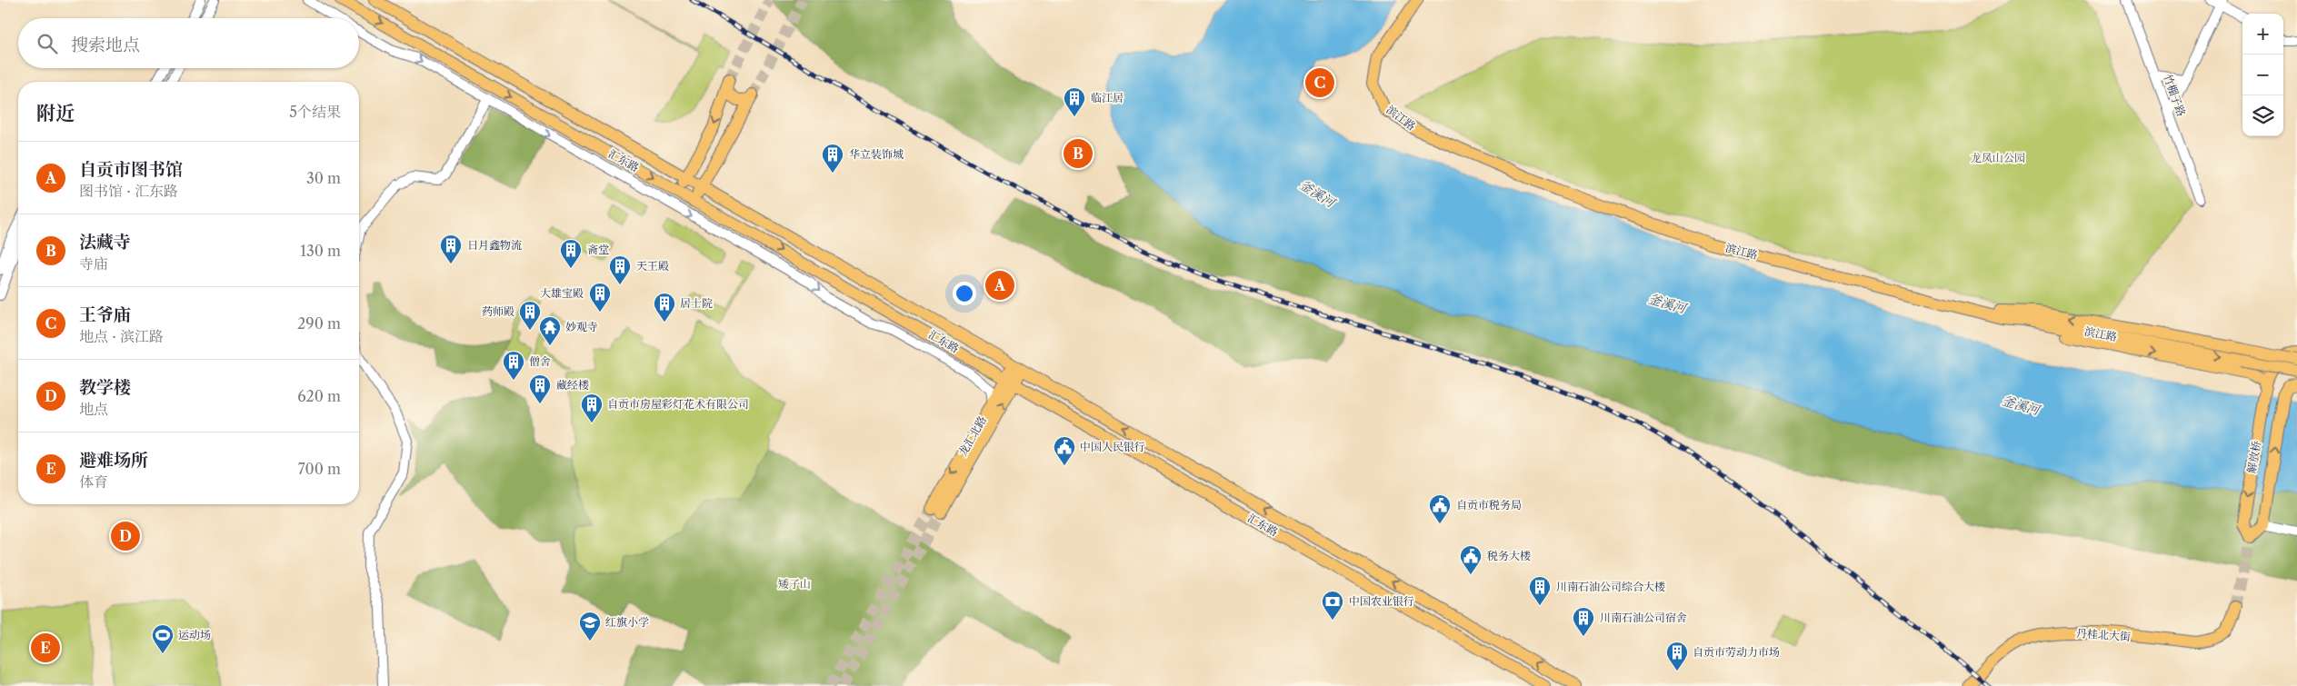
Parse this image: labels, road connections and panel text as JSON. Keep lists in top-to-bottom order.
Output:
{
  "streets": {
    "main road": [
      "滨江路",
      "汇东路",
      "龙汇北路",
      "解放桥",
      "丹桂北大街"
    ],
    "street": ["竹棚子路"]
  },
  "crossings": [
    ["汇东路", "龙汇北路"]
  ],
  "water": ["釜溪河"],
  "parks": ["龙凤山公园", "矮子山"],
  "places": {
    "building": [
      "临江居",
      "华立装饰城",
      "日月鑫物流",
      "斋堂",
      "天王殿",
      "大雄宝殿",
      "居士院",
      "药师殿",
      "僧舍",
      "藏经楼",
      "自贡市房屋彩灯花术有限公司",
      "川南石油公司综合大楼",
      "川南石油公司宿舍",
      "自贡市劳动力市场"
    ],
    "temple": ["妙观寺"],
    "public building": ["中国人民银行", "自贡市税务局", "税务大楼"],
    "bank": ["中国农业银行"],
    "school or university": ["红旗小学"],
    "sports": ["运动场"]
  },
  "page": {
    "map_buttons": ["+", "−"],
    "search": "搜索地点",
    "pins": [
      "C",
      "B",
      "A",
      "D",
      "E"
    ],
    "heading": ["附近", "5个结果"],
    "list": [
      {
        "mark": "A",
        "name": "自贡市图书馆",
        "note": "图书馆 · 汇东路",
        "value": "30 m"
      },
      {
        "mark": "B",
        "name": "法藏寺",
        "note": "寺庙",
        "value": "130 m"
      },
      {
        "mark": "C",
        "name": "王爷庙",
        "note": "地点 · 滨江路",
        "value": "290 m"
      },
      {
        "mark": "D",
        "name": "教学楼",
        "note": "地点",
        "value": "620 m"
      },
      {
        "mark": "E",
        "name": "避难场所",
        "note": "体育",
        "value": "700 m"
      }
    ]
  }
}
